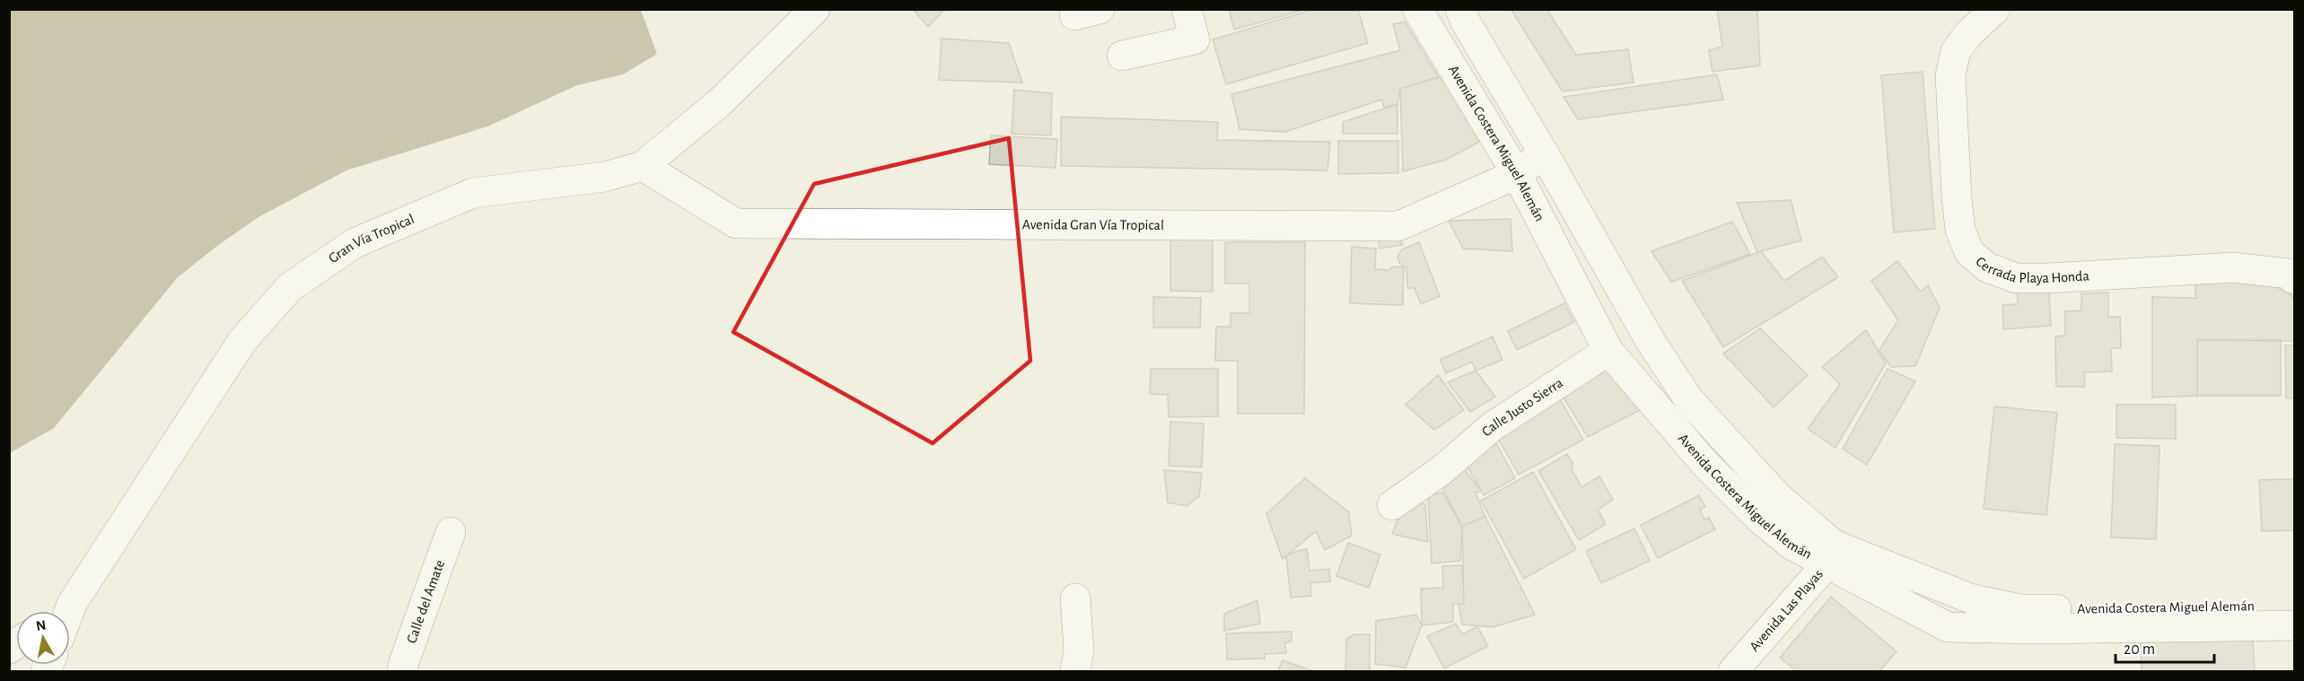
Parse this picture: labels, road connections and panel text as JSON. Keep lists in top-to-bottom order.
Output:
{
  "streets": {
    "main road": [
      "Avenida Costera Miguel Alemán",
      "Avenida Gran Vía Tropical",
      "Gran Vía Tropical",
      "Cerrada Playa Honda",
      "Calle Justo Sierra",
      "Calle del Amate",
      "Avenida Las Playas"
    ]
  },
  "crossings": [
    ["Avenida Costera Miguel Alemán", "Avenida Gran Vía Tropical"],
    ["Avenida Costera Miguel Alemán", "Calle Justo Sierra"],
    ["Avenida Costera Miguel Alemán", "Avenida Las Playas"],
    ["Avenida Gran Vía Tropical", "Gran Vía Tropical"]
  ],
  "scale_bar": "20 m",
  "north": "top"
}
